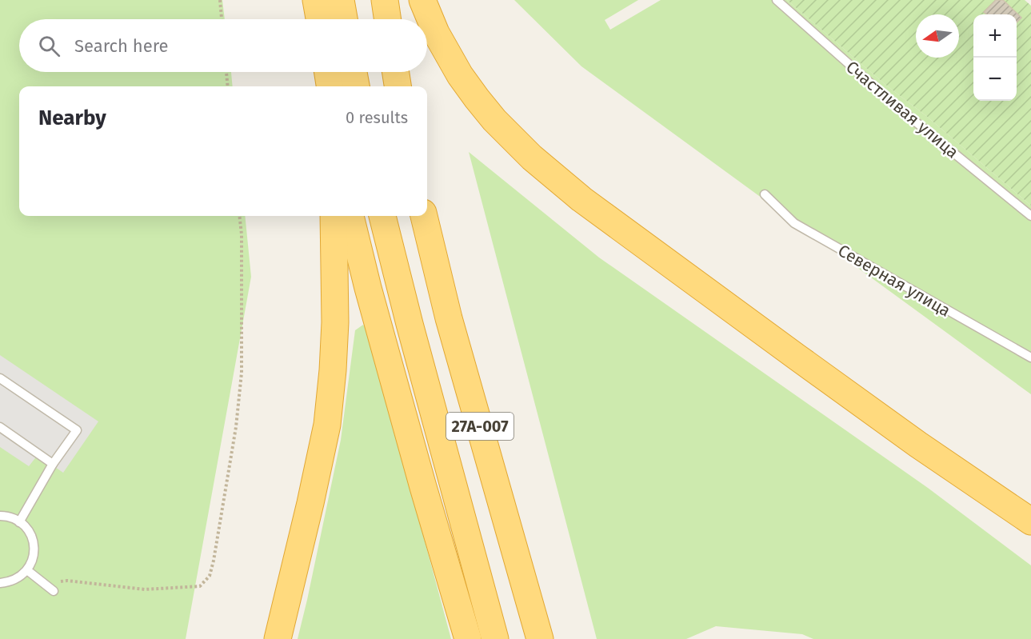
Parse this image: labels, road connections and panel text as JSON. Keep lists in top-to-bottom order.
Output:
{
  "streets": {
    "highway": ["27А-007"],
    "lane": ["Счастливая улица", "Северная улица"]
  },
  "north": "left",
  "page": {
    "map_buttons": ["+", "−"],
    "search": "Search here",
    "heading": ["Nearby", "0 results"]
  }
}
